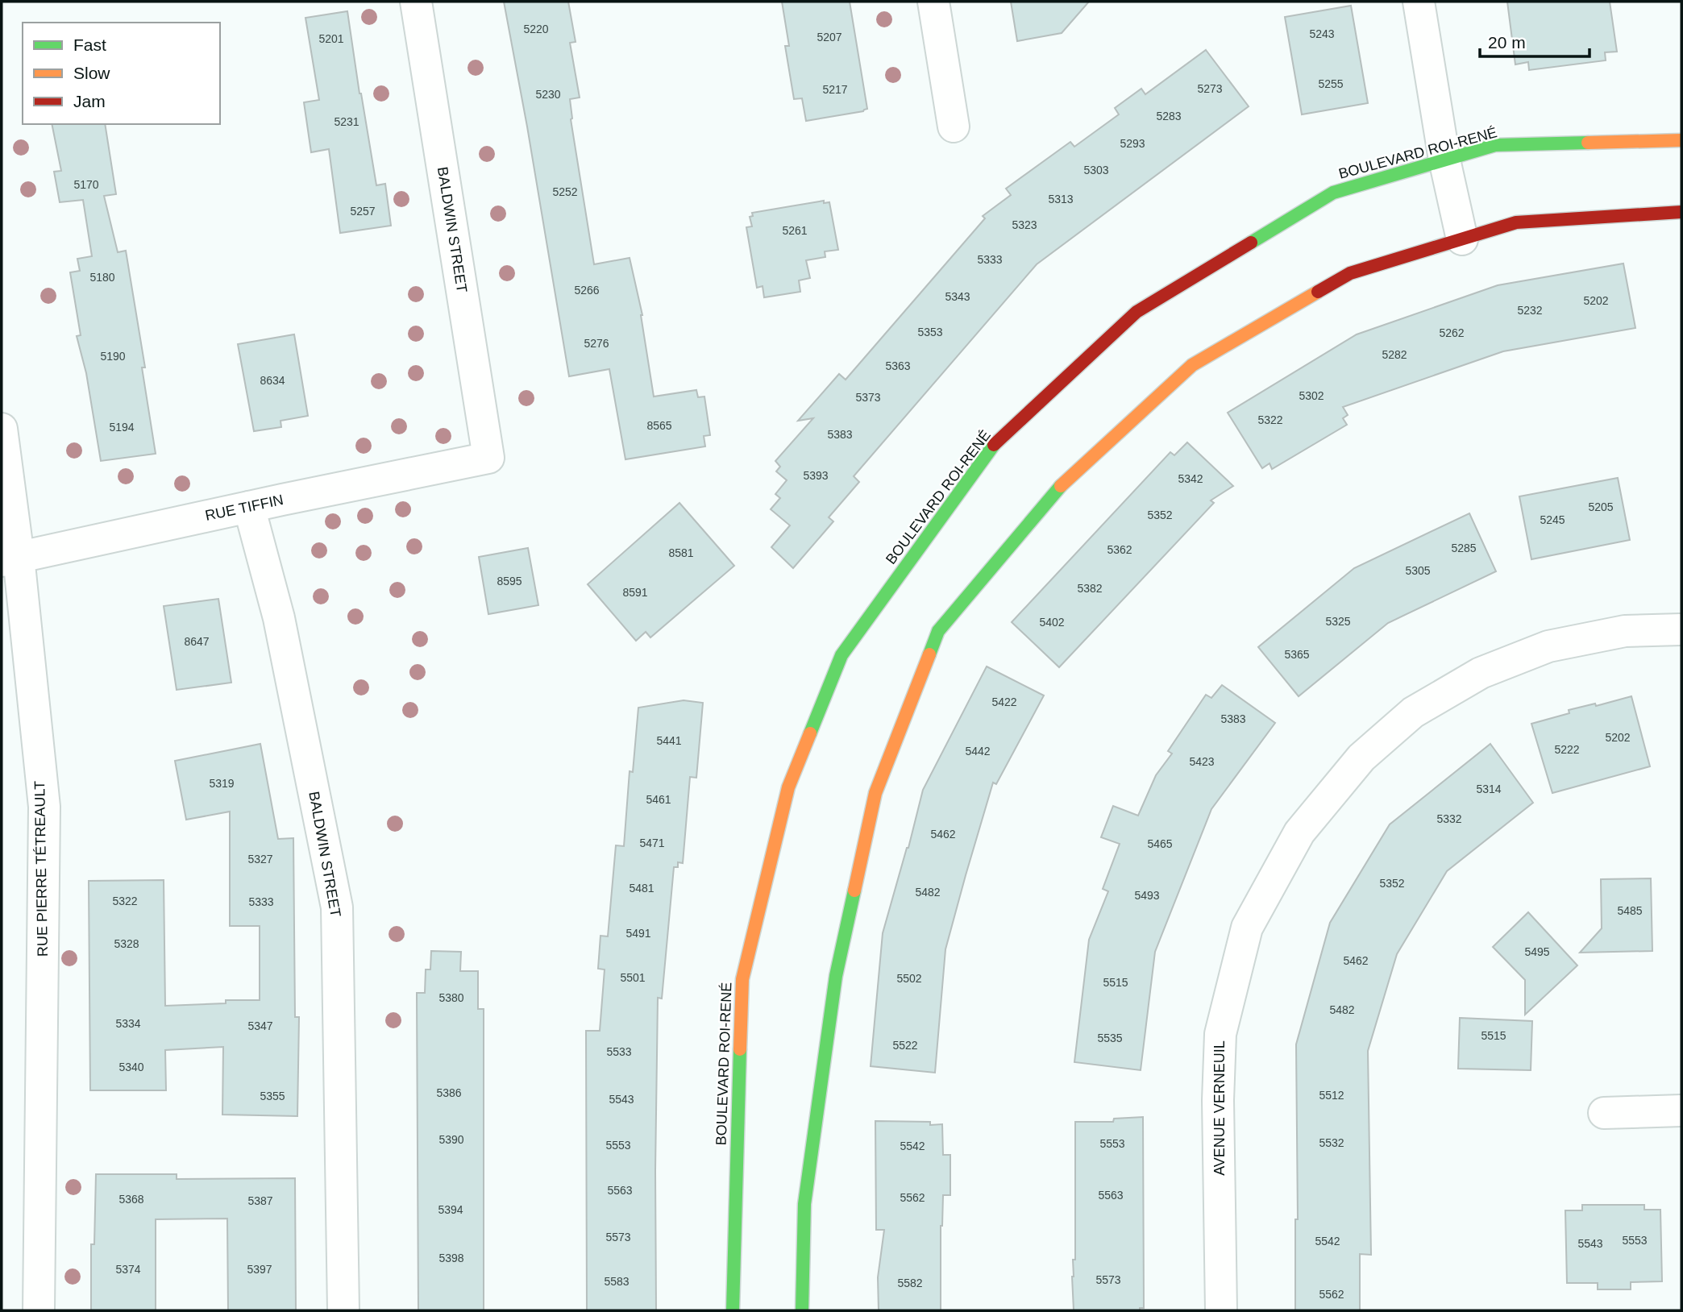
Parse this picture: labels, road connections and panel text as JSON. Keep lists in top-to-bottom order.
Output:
{
  "streets": {
    "street": [
      "BOULEVARD ROI-RENÉ",
      "BALDWIN STREET",
      "RUE TIFFIN",
      "RUE PIERRE TÉTREAULT",
      "AVENUE VERNEUIL"
    ]
  },
  "crossings": [
    ["BALDWIN STREET", "RUE TIFFIN"],
    ["RUE TIFFIN", "RUE PIERRE TÉTREAULT"]
  ],
  "house_numbers": [
    "5220",
    "5243",
    "5207",
    "5201",
    "5255",
    "5273",
    "5217",
    "5230",
    "5283",
    "5231",
    "5293",
    "5303",
    "5170",
    "5252",
    "5313",
    "5257",
    "5323",
    "5261",
    "5333",
    "5180",
    "5266",
    "5343",
    "5202",
    "5232",
    "5353",
    "5262",
    "5276",
    "5282",
    "5190",
    "5363",
    "8634",
    "5302",
    "5373",
    "5322",
    "8565",
    "5194",
    "5383",
    "5393",
    "5342",
    "5205",
    "5352",
    "5245",
    "5285",
    "5362",
    "8581",
    "5305",
    "8595",
    "5382",
    "8591",
    "5325",
    "5402",
    "8647",
    "5365",
    "5422",
    "5383",
    "5202",
    "5441",
    "5222",
    "5442",
    "5423",
    "5319",
    "5314",
    "5461",
    "5332",
    "5462",
    "5471",
    "5465",
    "5327",
    "5352",
    "5481",
    "5482",
    "5493",
    "5322",
    "5333",
    "5485",
    "5491",
    "5328",
    "5495",
    "5462",
    "5501",
    "5502",
    "5515",
    "5380",
    "5482",
    "5334",
    "5347",
    "5515",
    "5535",
    "5522",
    "5533",
    "5340",
    "5386",
    "5512",
    "5355",
    "5543",
    "5390",
    "5532",
    "5553",
    "5553",
    "5542",
    "5563",
    "5563",
    "5562",
    "5368",
    "5387",
    "5394",
    "5573",
    "5553",
    "5542",
    "5543",
    "5398",
    "5374",
    "5397",
    "5573",
    "5583",
    "5582",
    "5562"
  ],
  "legend": ["Fast", "Slow", "Jam"],
  "scale_bar": "20 m"
}
